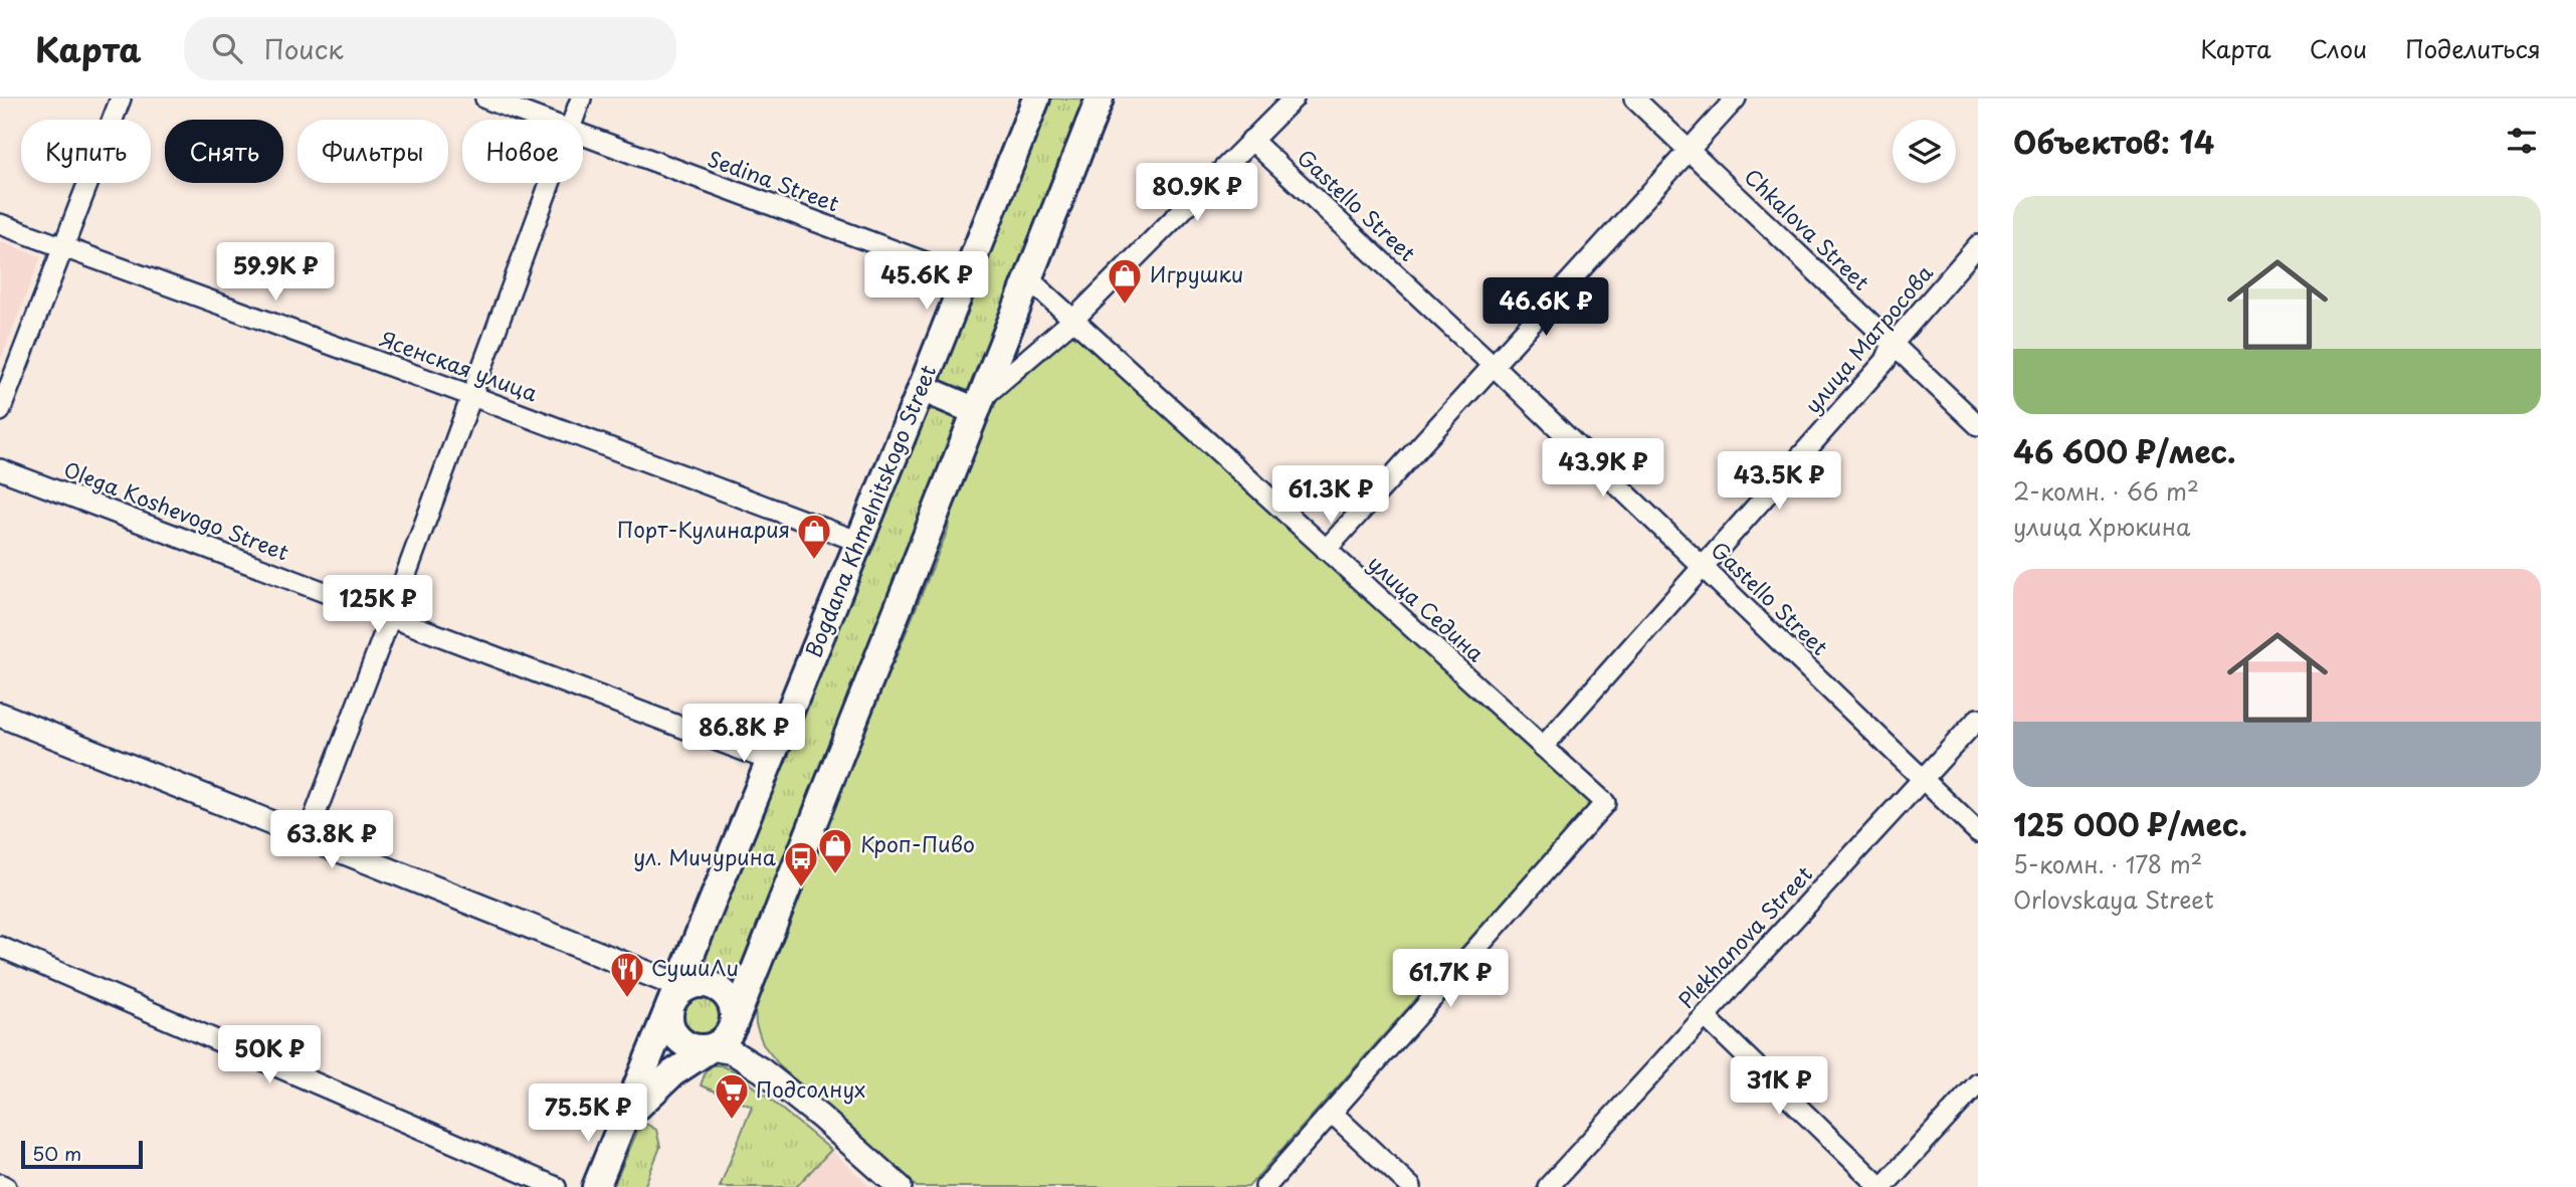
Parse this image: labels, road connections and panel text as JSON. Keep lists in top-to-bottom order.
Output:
{
  "streets": {
    "main road": ["Bogdana Khmelnitskogo Street"],
    "street": [
      "Sedina Street",
      "Gastello Street",
      "Chkalova Street",
      "улица Матросова",
      "Ясенская улица",
      "Olega Koshevogo Street",
      "улица Седина",
      "Plekhanova Street"
    ]
  },
  "crossings": [
    ["Sedina Street", "Bogdana Khmelnitskogo Street"],
    ["Gastello Street", "улица Матросова"],
    ["Gastello Street", "Plekhanova Street"],
    ["Chkalova Street", "улица Матросова"],
    ["улица Матросова", "улица Седина"],
    ["Ясенская улица", "Bogdana Khmelnitskogo Street"],
    ["Olega Koshevogo Street", "Bogdana Khmelnitskogo Street"]
  ],
  "places": {
    "shop": ["Игрушки", "Порт-Кулинария", "Кроп-Пиво"],
    "bus stop": ["ул. Мичурина"],
    "restaurant": ["СушиЛи"],
    "supermarket": ["Подсолнух"]
  },
  "scale_bar": "50 m",
  "page": {
    "header": "Карта",
    "search": "Поиск",
    "nav": ["Карта", "Слои", "Поделиться"],
    "heading": "Объектов: 14",
    "chip": [
      "Купить",
      "Снять",
      "Фильтры",
      "Новое"
    ],
    "price": [
      "80.9K ₽",
      "59.9K ₽",
      "45.6K ₽",
      "46.6K ₽",
      "43.9K ₽",
      "43.5K ₽",
      "61.3K ₽",
      "125K ₽",
      "86.8K ₽",
      "63.8K ₽",
      "61.7K ₽",
      "50K ₽",
      "31K ₽",
      "75.5K ₽"
    ],
    "list": [
      {
        "name": "46 600 ₽/мес.",
        "note": "2-комн. · 66 m² · улица Хрюкина"
      },
      {
        "name": "125 000 ₽/мес.",
        "note": "5-комн. · 178 m² · Orlovskaya Street"
      }
    ],
    "scale": "50 m"
  }
}
